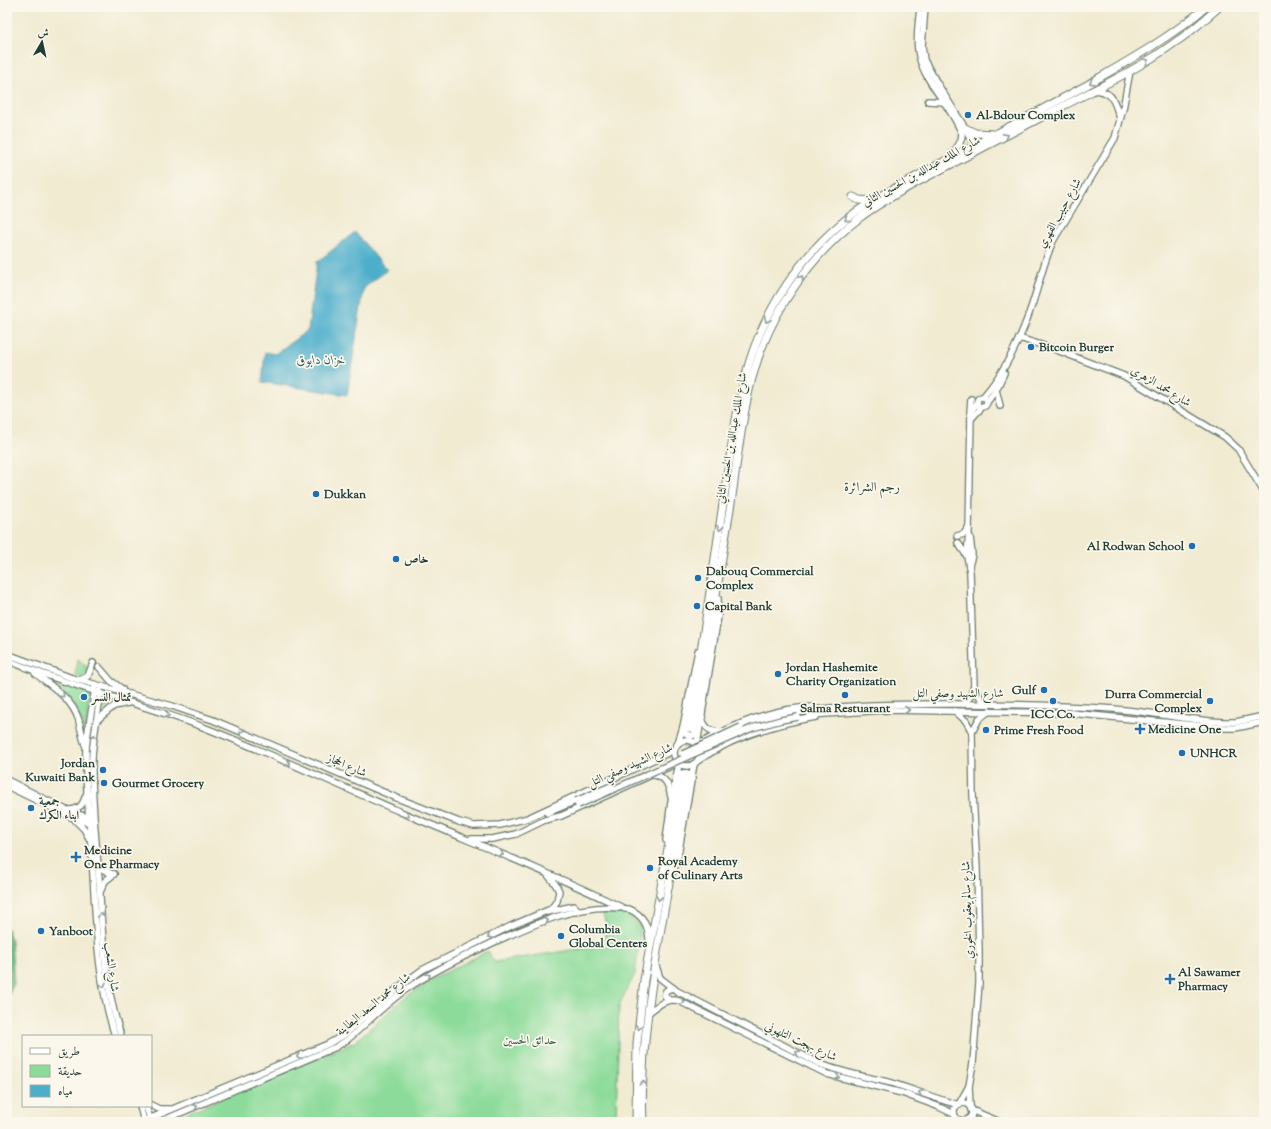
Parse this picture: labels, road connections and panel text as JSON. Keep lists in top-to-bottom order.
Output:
{
  "streets": {
    "highway": ["شارع الملك عبدالله بن الحسين الثاني"],
    "street": [
      "شارع حبيب الفهري",
      "شارع محمد الزهري",
      "شارع الشهيد وصفي التل",
      "شارع الحجاز",
      "شارع سالم يعقوب الخوري",
      "شارع الشعب",
      "شارع محمد السعد البطاينة",
      "شارع بهجت التلهوني"
    ]
  },
  "crossings": [
    ["شارع الملك عبدالله بن الحسين الثاني", "شارع حبيب الفهري"],
    ["شارع حبيب الفهري", "شارع محمد الزهري"],
    ["شارع الشهيد وصفي التل", "شارع الحجاز"],
    ["شارع الحجاز", "شارع الشعب"],
    ["شارع الحجاز", "شارع محمد السعد البطاينة"],
    ["شارع سالم يعقوب الخوري", "شارع بهجت التلهوني"]
  ],
  "districts": ["رجم الشرائرة"],
  "water": ["خزان دابوق"],
  "parks": ["حدائق الحسين"],
  "places": {
    "other": [
      "Al-Bdour Complex",
      "Bitcoin Burger",
      "Dukkan",
      "Al Rodwan School",
      "خاص",
      "Dabouq Commercial Complex",
      "Capital Bank",
      "Jordan Hashemite Charity Organization",
      "Gulf",
      "Salma Restuarant",
      "تمثال النسر",
      "ICC Co.",
      "Durra Commercial Complex",
      "Prime Fresh Food",
      "UNHCR",
      "Jordan Kuwaiti Bank",
      "Gourmet Grocery",
      "جمعية ابناء الكرك",
      "Royal Academy of Culinary Arts",
      "Yanboot",
      "Columbia Global Centers"
    ],
    "health": ["Medicine One", "Medicine One Pharmacy", "Al Sawamer Pharmacy"]
  },
  "legend": ["طريق", "حديقة", "مياه"],
  "north": "top"
}
